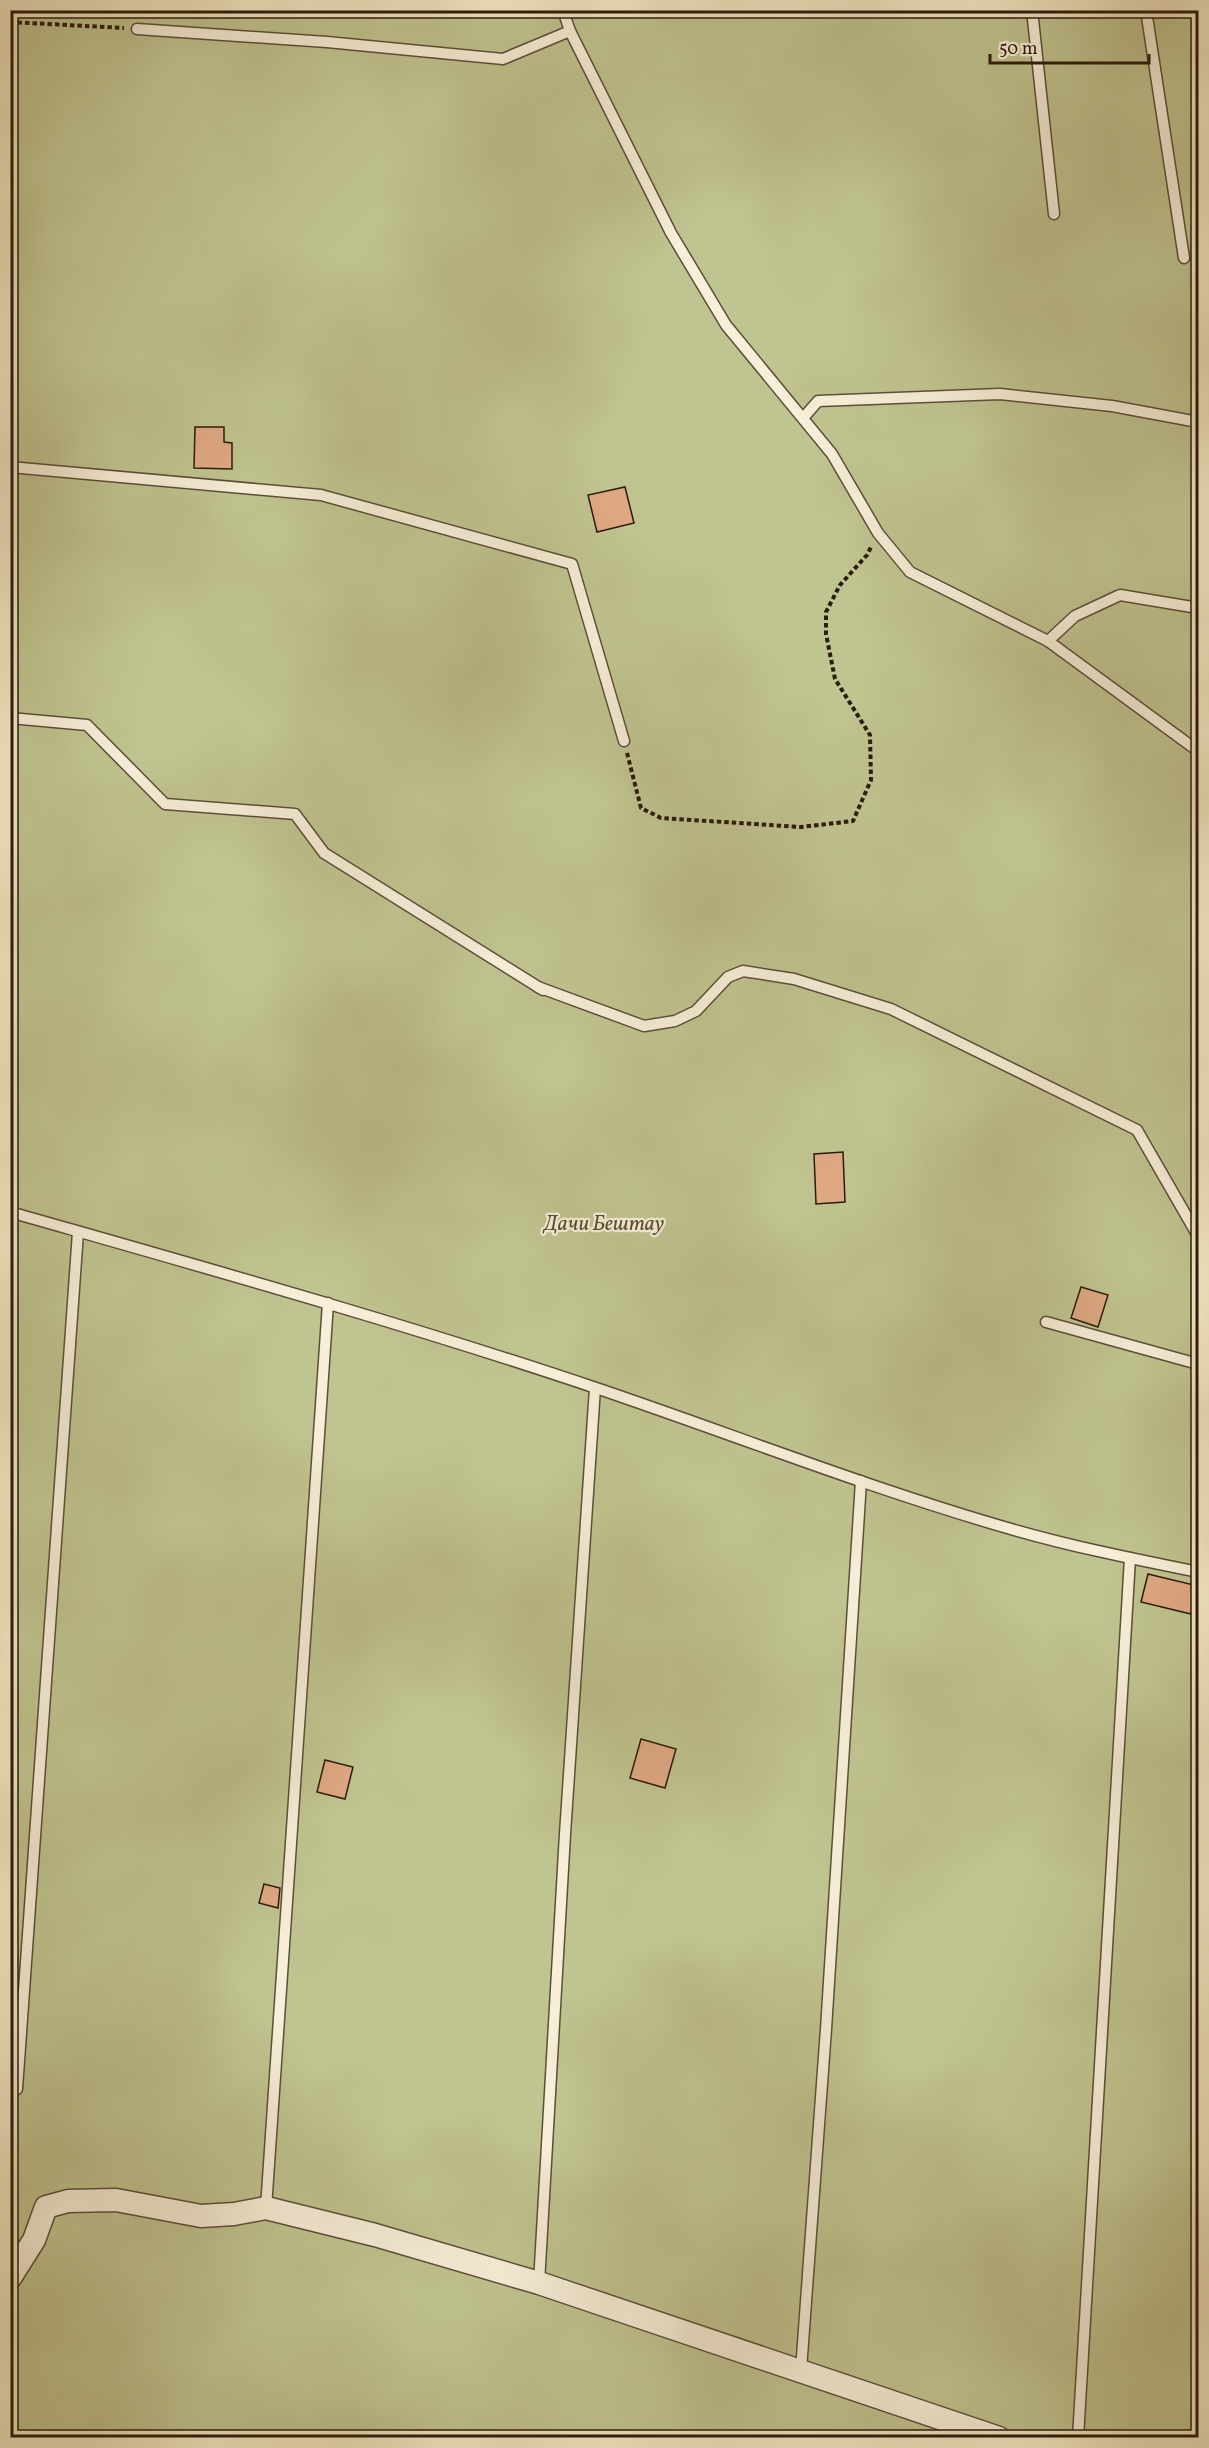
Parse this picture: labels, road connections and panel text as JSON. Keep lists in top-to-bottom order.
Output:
{
  "parks": ["Дачи Бештау"],
  "scale_bar": "50 m"
}
